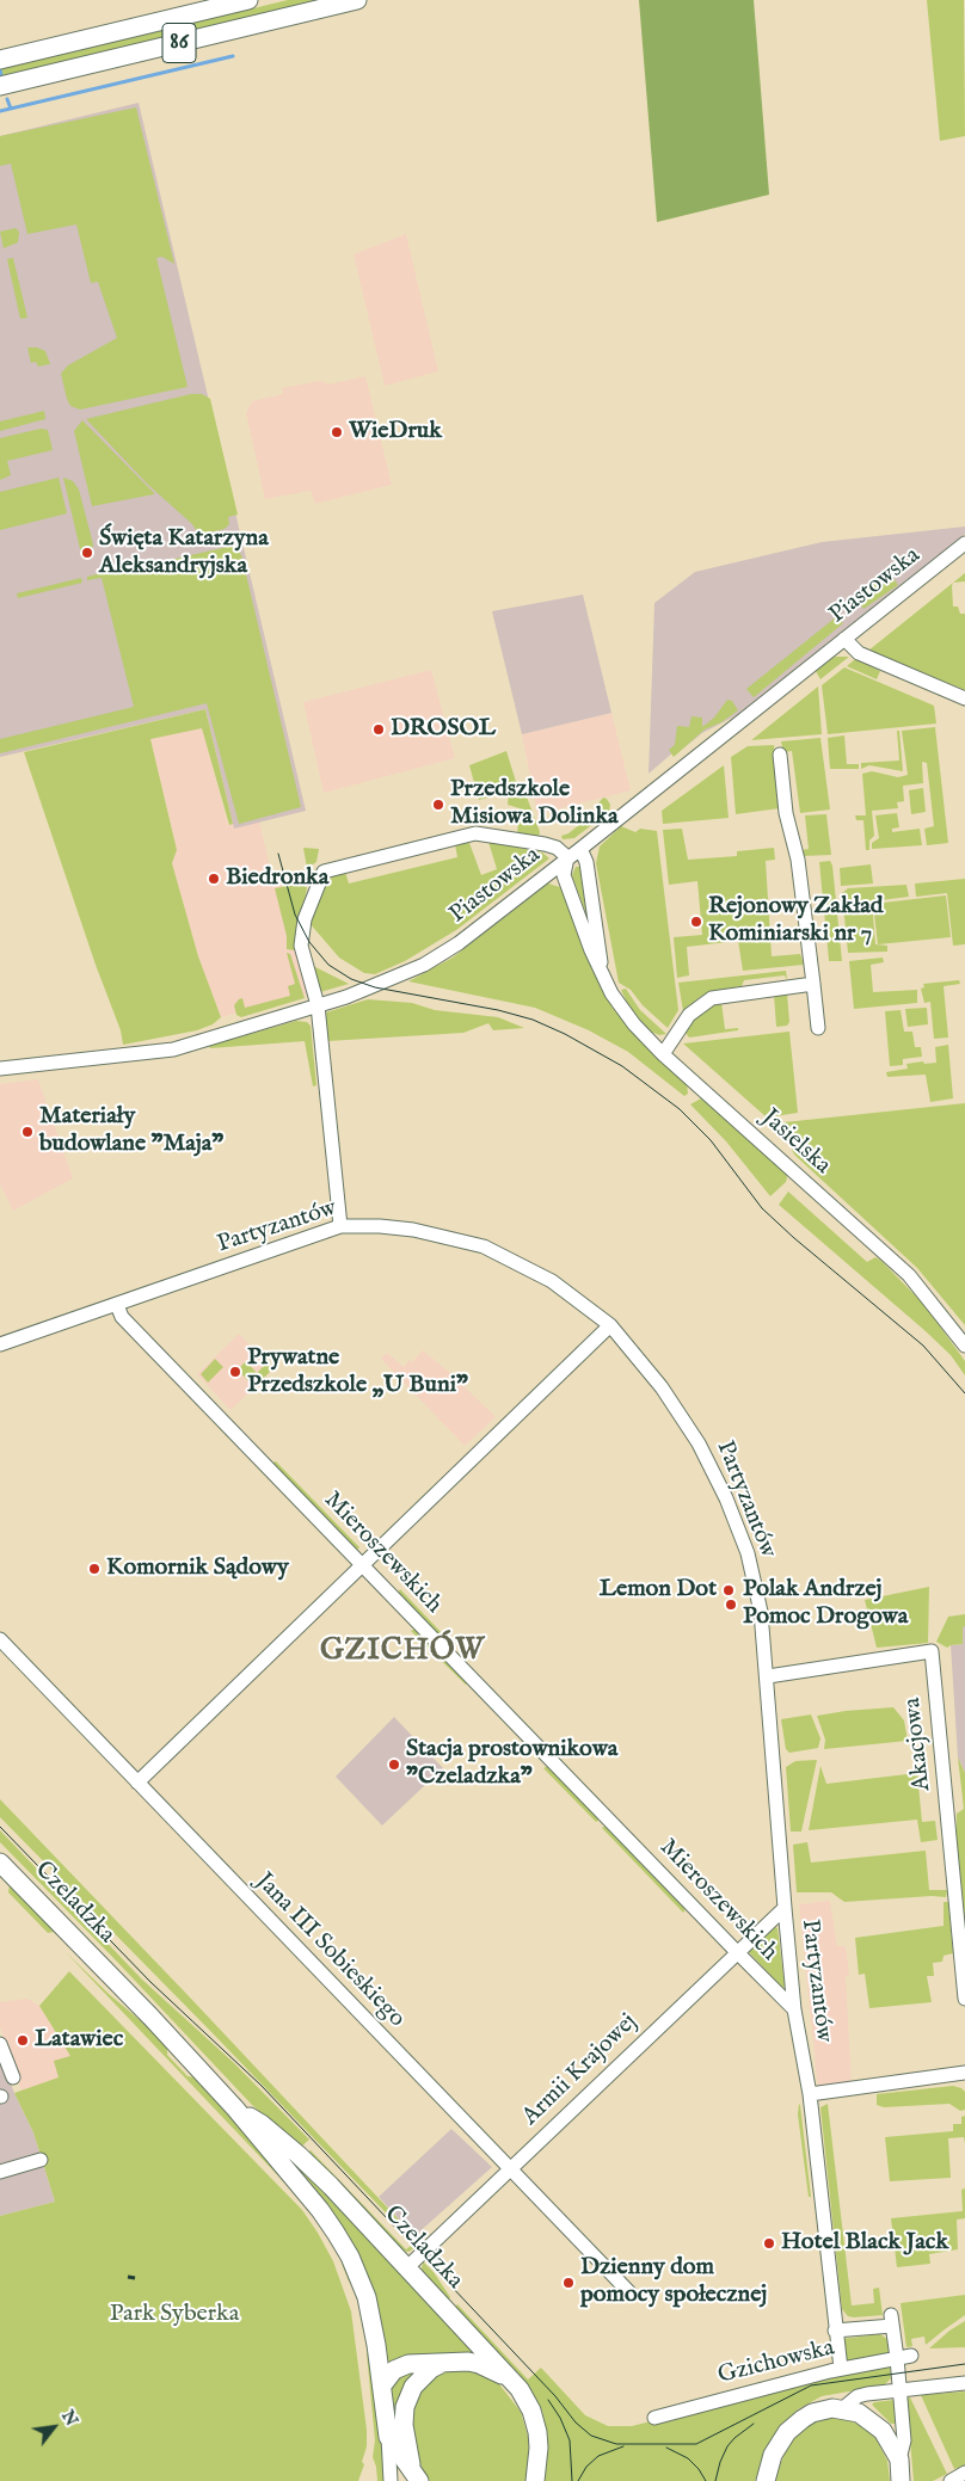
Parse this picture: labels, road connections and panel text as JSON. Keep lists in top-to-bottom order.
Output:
{
  "streets": {
    "main road": ["86", "Czeladzka"],
    "street": [
      "Piastowska",
      "Jasielska",
      "Partyzantów",
      "Mieroszewskich",
      "Akacjowa",
      "Jana III Sobieskiego",
      "Armii Krajowej",
      "Gzichowska"
    ]
  },
  "crossings": [
    ["Piastowska", "Jasielska"],
    ["Partyzantów", "Mieroszewskich"],
    ["Partyzantów", "Akacjowa"],
    ["Partyzantów", "Armii Krajowej"],
    ["Partyzantów", "Gzichowska"],
    ["Mieroszewskich", "Armii Krajowej"],
    ["Czeladzka", "Armii Krajowej"],
    ["Jana III Sobieskiego", "Armii Krajowej"]
  ],
  "districts": ["GZICHÓW"],
  "parks": ["Park Syberka"],
  "places": [
    "WieDruk",
    "Święta Katarzyna Aleksandryjska",
    "DROSOL",
    "Przedszkole Misiowa Dolinka",
    "Biedronka",
    "Rejonowy Zakład Kominiarski nr 7",
    "Materiały budowlane \"Maja\"",
    "Prywatne Przedszkole „U Buni”",
    "Komornik Sądowy",
    "Lemon Dot",
    "Polak Andrzej Pomoc Drogowa",
    "Stacja prostownikowa \"Czeladzka\"",
    "Latawiec",
    "Hotel Black Jack",
    "Dzienny dom pomocy społecznej"
  ],
  "north": "top right"
}
